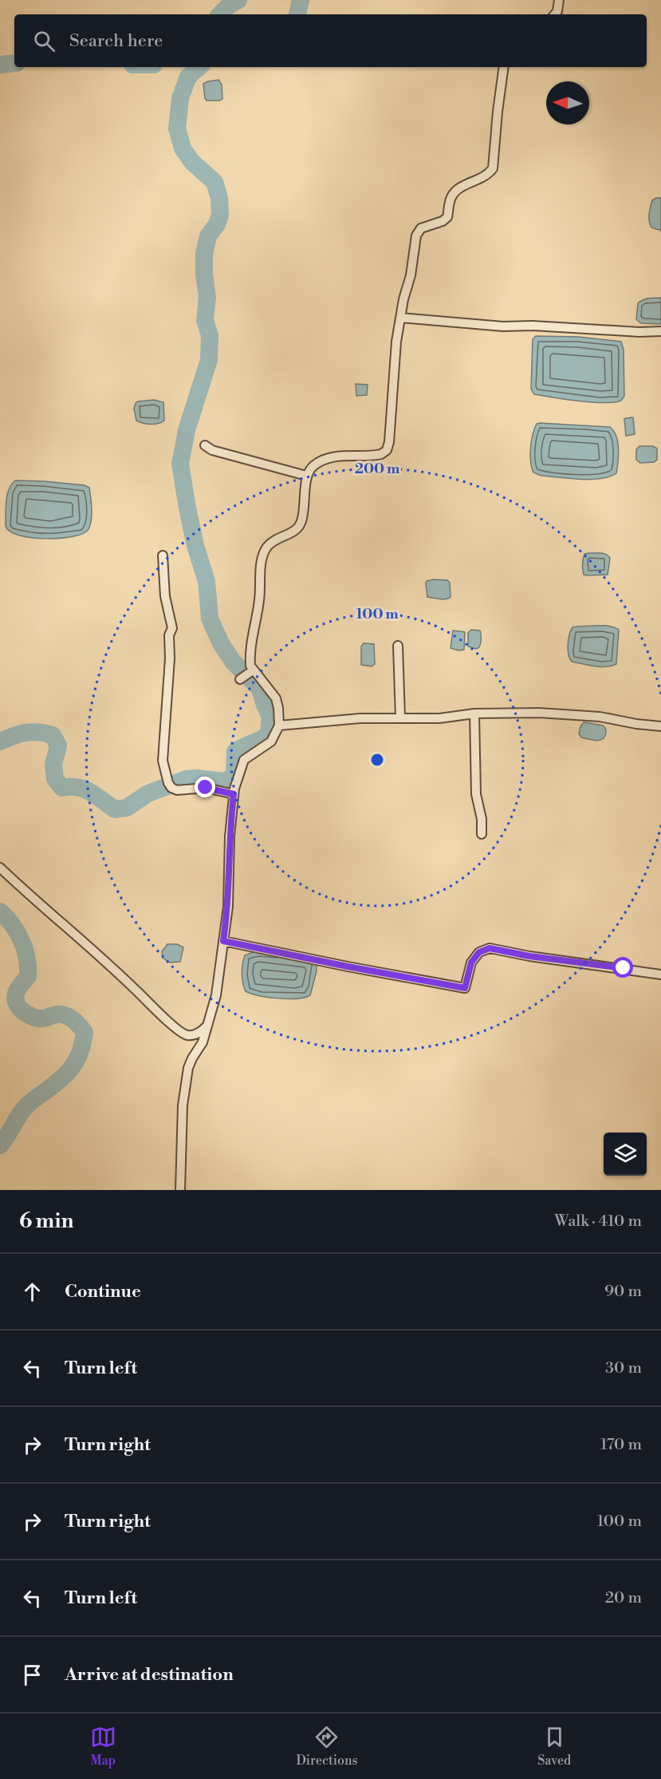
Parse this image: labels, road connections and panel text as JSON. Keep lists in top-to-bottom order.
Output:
{
  "north": "left",
  "page": {
    "search": "Search here",
    "heading": ["6 min", "Walk · 410 m"],
    "list": [
      ["Continue", "90 m"],
      ["Turn left", "30 m"],
      ["Turn right", "170 m"],
      ["Turn right", "100 m"],
      ["Turn left", "20 m"],
      "Arrive at destination"
    ],
    "nav": ["Map", "Directions", "Saved"]
  },
  "rings": ["200 m", "100 m"]
}
